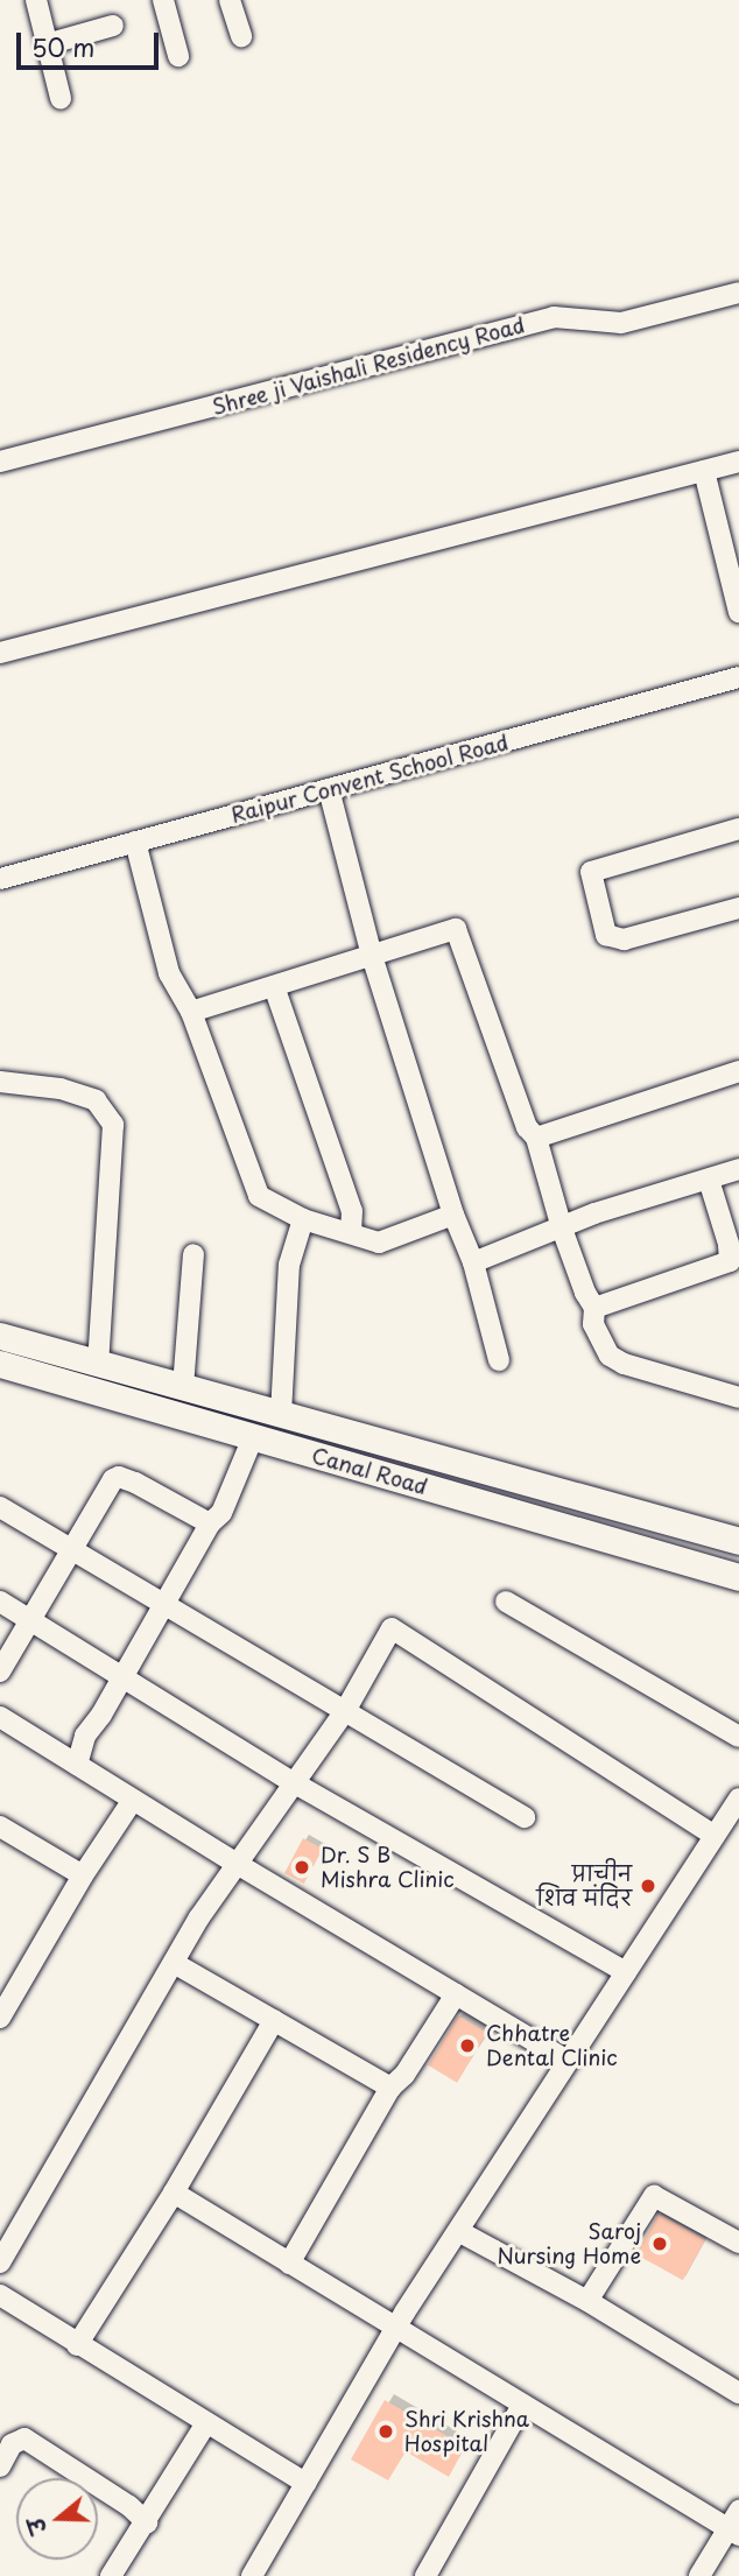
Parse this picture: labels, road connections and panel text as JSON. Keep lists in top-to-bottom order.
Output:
{
  "streets": {
    "main road": ["Canal Road"],
    "street": ["Shree ji Vaishali Residency Road", "Raipur Convent School Road"]
  },
  "places": [
    "Dr. S B Mishra Clinic",
    "प्राचीन शिव मंदिर",
    "Chhatre Dental Clinic",
    "Saroj Nursing Home",
    "Shri Krishna Hospital"
  ],
  "scale_bar": "50 m",
  "north": "left"
}
